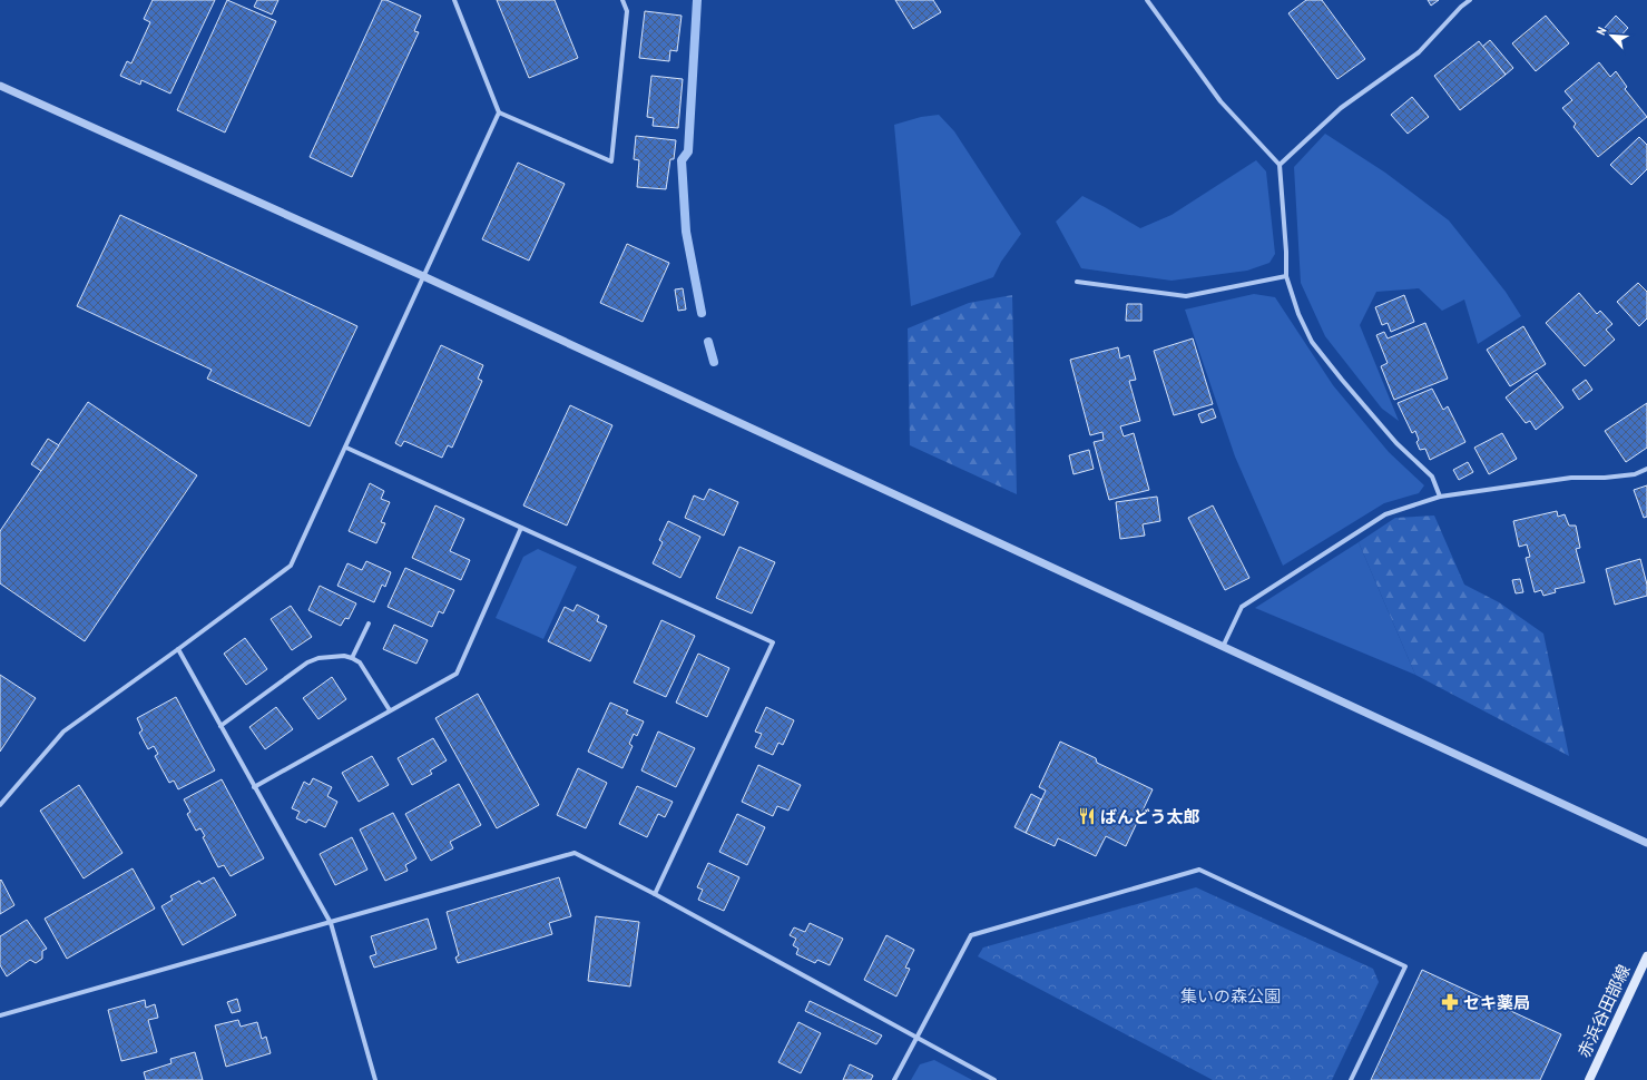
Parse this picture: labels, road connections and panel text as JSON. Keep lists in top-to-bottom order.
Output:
{
  "streets": {
    "main road": ["赤浜谷田部線"]
  },
  "parks": ["集いの森公園"],
  "places": {
    "restaurant": ["ばんどう太郎"],
    "pharmacy": ["セキ薬局"]
  },
  "north": "top left"
}
